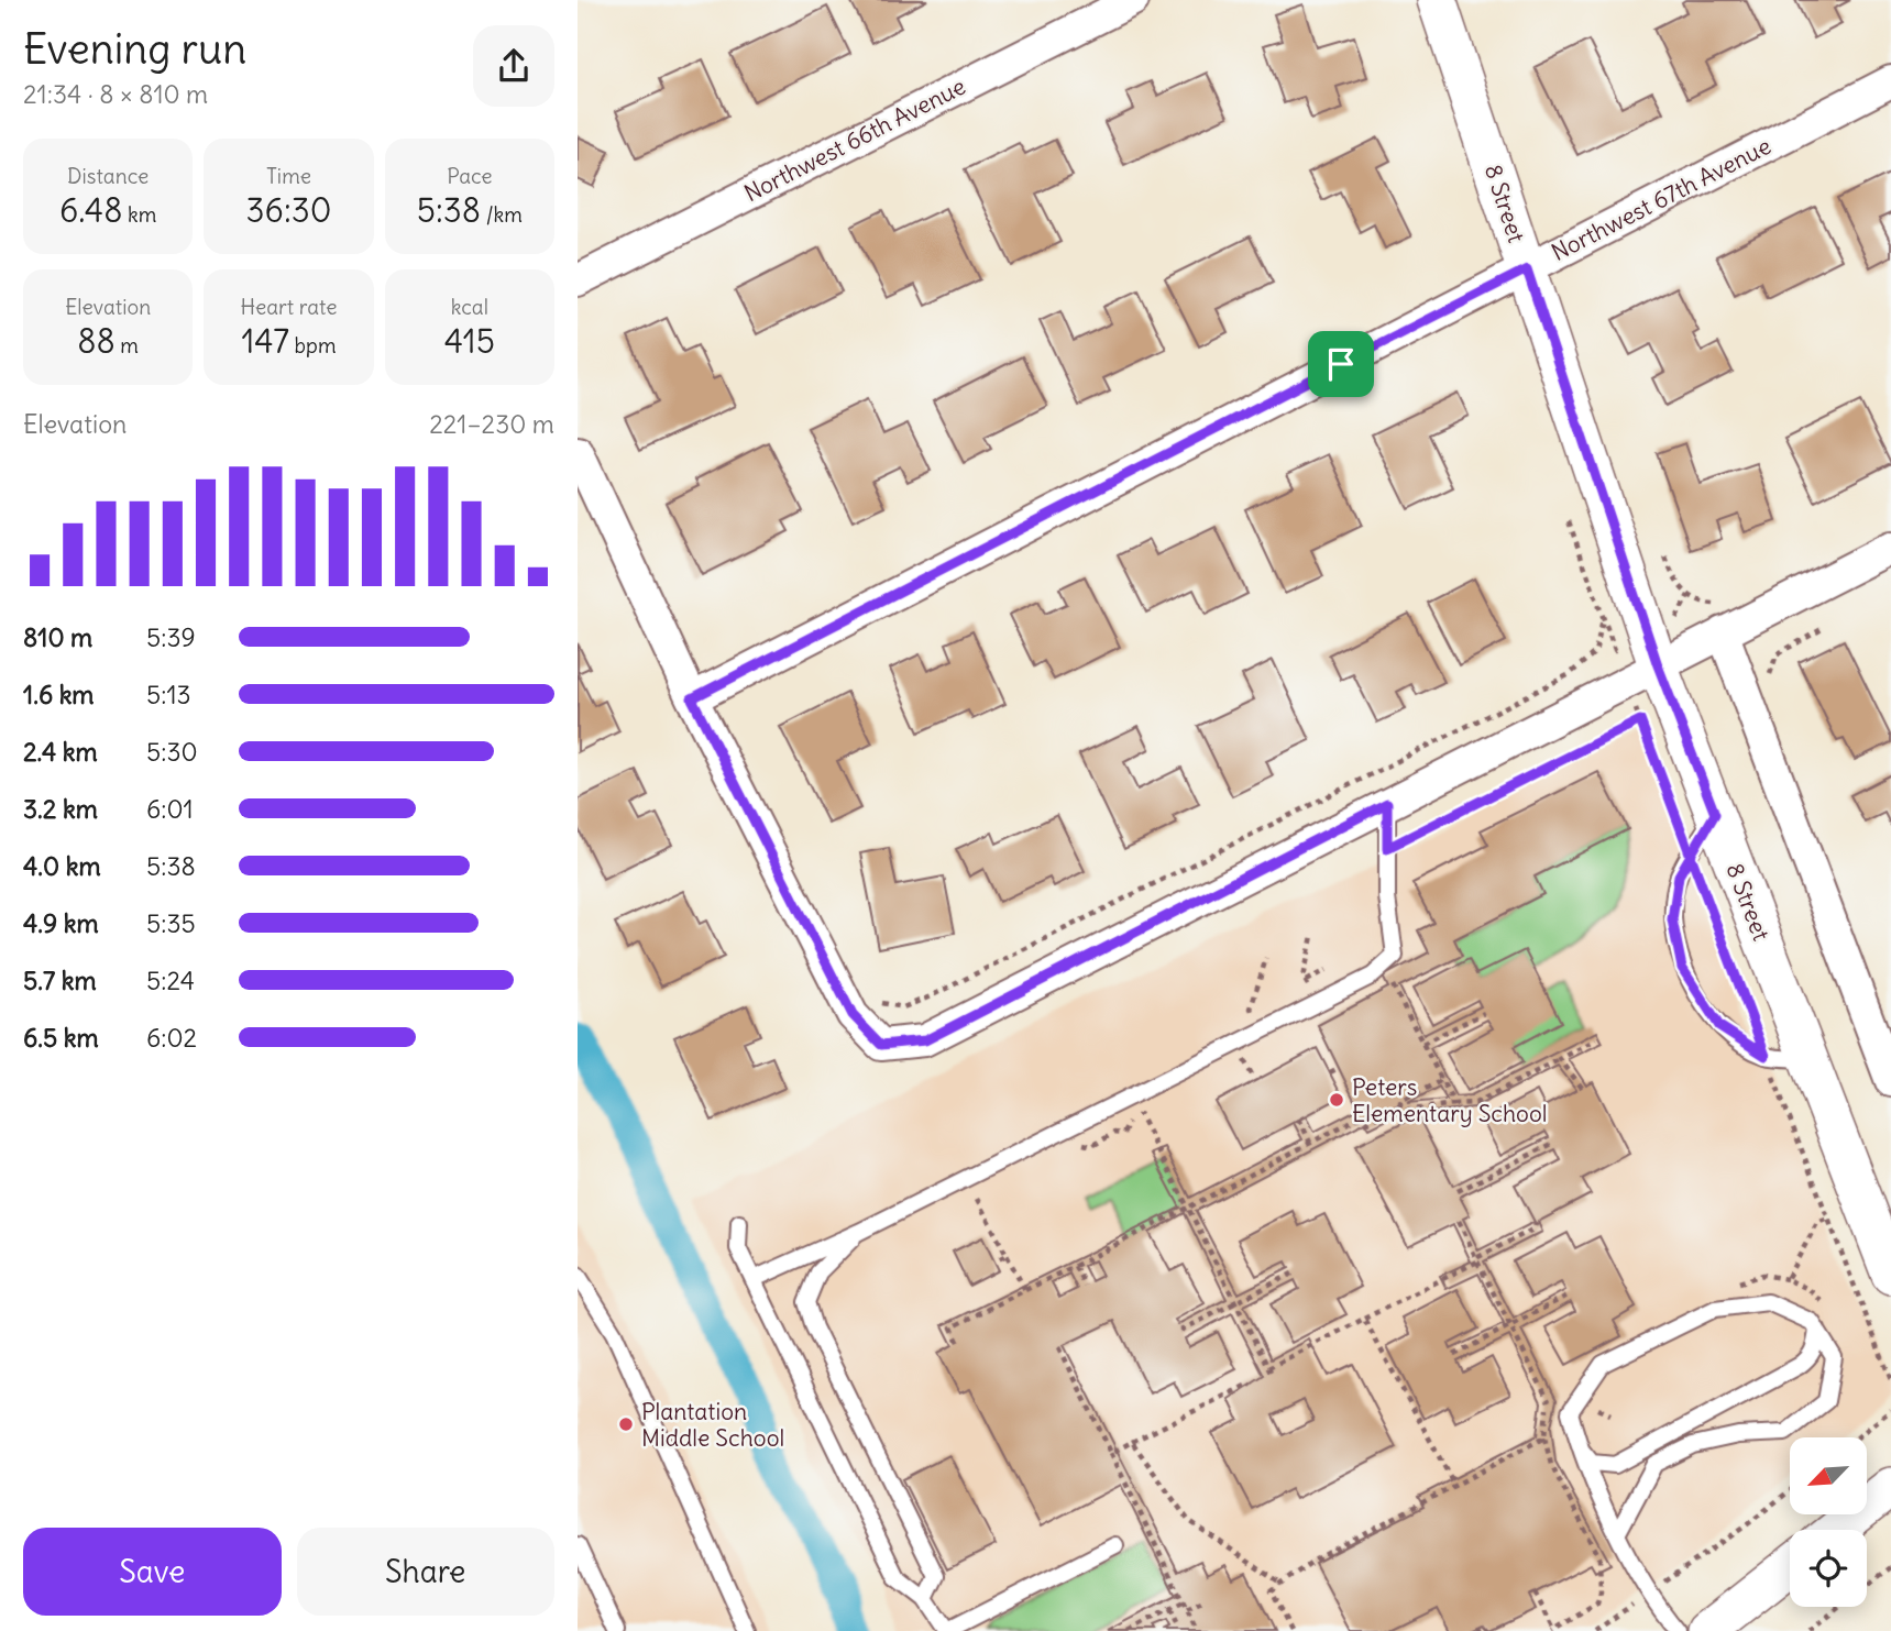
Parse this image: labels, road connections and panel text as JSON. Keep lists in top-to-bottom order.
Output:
{
  "streets": {
    "street": ["Northwest 66th Avenue", "Northwest 67th Avenue", "8 Street"]
  },
  "crossings": [
    ["Northwest 67th Avenue", "8 Street"]
  ],
  "places": ["Peters Elementary School", "Plantation Middle School"],
  "north": "bottom left",
  "page": {
    "heading": ["Evening run", "21:34 · 8 × 810 m"],
    "stats": [
      ["Distance", "6.48 km"],
      ["Time", "36:30"],
      ["Pace", "5:38 /km"],
      ["Elevation", "88 m"],
      ["Heart rate", "147 bpm"],
      ["kcal", "415"]
    ],
    "chart": ["Elevation", "221–230 m"],
    "list": [
      {
        "name": "810 m",
        "note": "5:39"
      },
      {
        "name": "1.6 km",
        "note": "5:13"
      },
      {
        "name": "2.4 km",
        "note": "5:30"
      },
      {
        "name": "3.2 km",
        "note": "6:01"
      },
      {
        "name": "4.0 km",
        "note": "5:38"
      },
      {
        "name": "4.9 km",
        "note": "5:35"
      },
      {
        "name": "5.7 km",
        "note": "5:24"
      },
      {
        "name": "6.5 km",
        "note": "6:02"
      }
    ],
    "buttons": ["Save", "Share"]
  }
}
